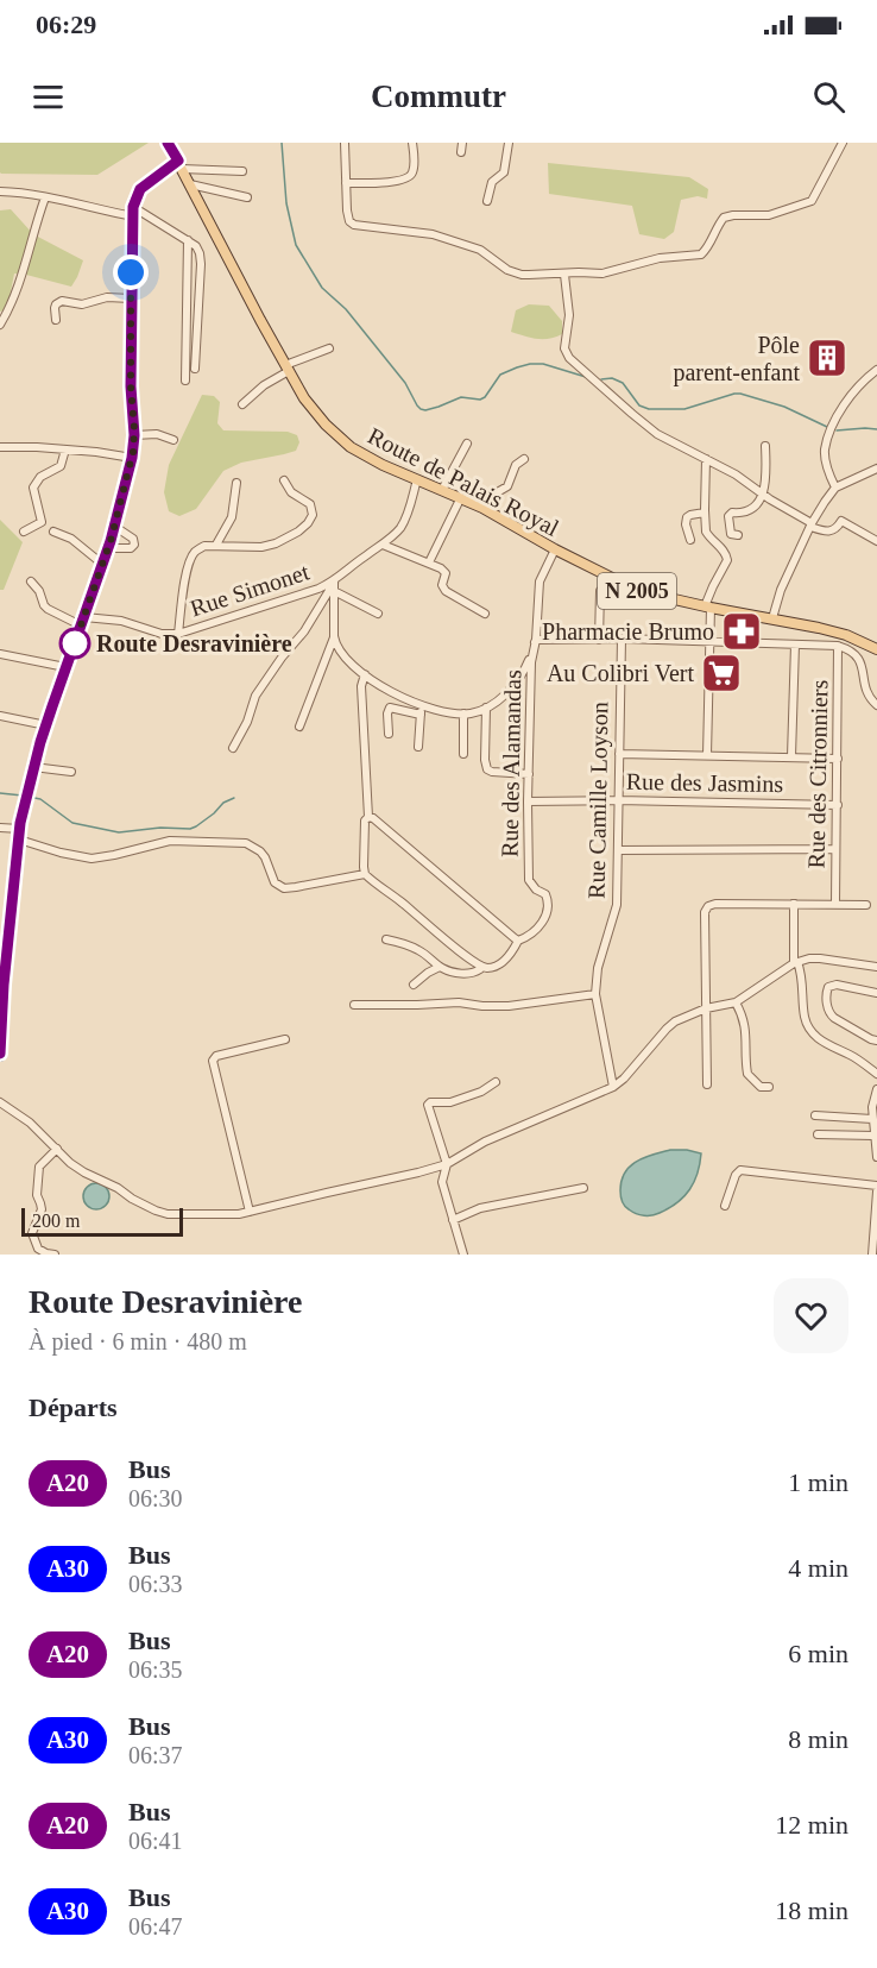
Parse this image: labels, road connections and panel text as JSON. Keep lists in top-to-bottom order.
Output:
{
  "streets": {
    "main road": ["Route de Palais Royal", "N 2005"],
    "street": [
      "Rue Simonet",
      "Rue des Alamandas",
      "Rue des Citronniers",
      "Rue des Jasmins",
      "Rue Camille Loyson"
    ]
  },
  "crossings": [
    ["Route de Palais Royal", "Rue Simonet"],
    ["Route de Palais Royal", "N 2005"],
    ["Route de Palais Royal", "Rue des Alamandas"],
    ["Rue des Alamandas", "Rue des Jasmins"],
    ["Rue des Citronniers", "Rue des Jasmins"],
    ["Rue des Jasmins", "Rue Camille Loyson"]
  ],
  "places": {
    "building": ["Pôle parent-enfant"],
    "pharmacy": ["Pharmacie Brumo"],
    "other": ["Route Desravinière"],
    "supermarket": ["Au Colibri Vert"]
  },
  "lines": ["bus line A20"],
  "scale_bar": "200 m",
  "page": {
    "status": "06:29",
    "header": "Commutr",
    "scale": "200 m",
    "heading": [
      ["Route Desravinière", "À pied · 6 min · 480 m"],
      "Départs"
    ],
    "list": [
      {
        "mark": "A20",
        "name": "Bus",
        "note": "06:30",
        "value": "1 min"
      },
      {
        "mark": "A30",
        "name": "Bus",
        "note": "06:33",
        "value": "4 min"
      },
      {
        "mark": "A20",
        "name": "Bus",
        "note": "06:35",
        "value": "6 min"
      },
      {
        "mark": "A30",
        "name": "Bus",
        "note": "06:37",
        "value": "8 min"
      },
      {
        "mark": "A20",
        "name": "Bus",
        "note": "06:41",
        "value": "12 min"
      },
      {
        "mark": "A30",
        "name": "Bus",
        "note": "06:47",
        "value": "18 min"
      }
    ]
  }
}
